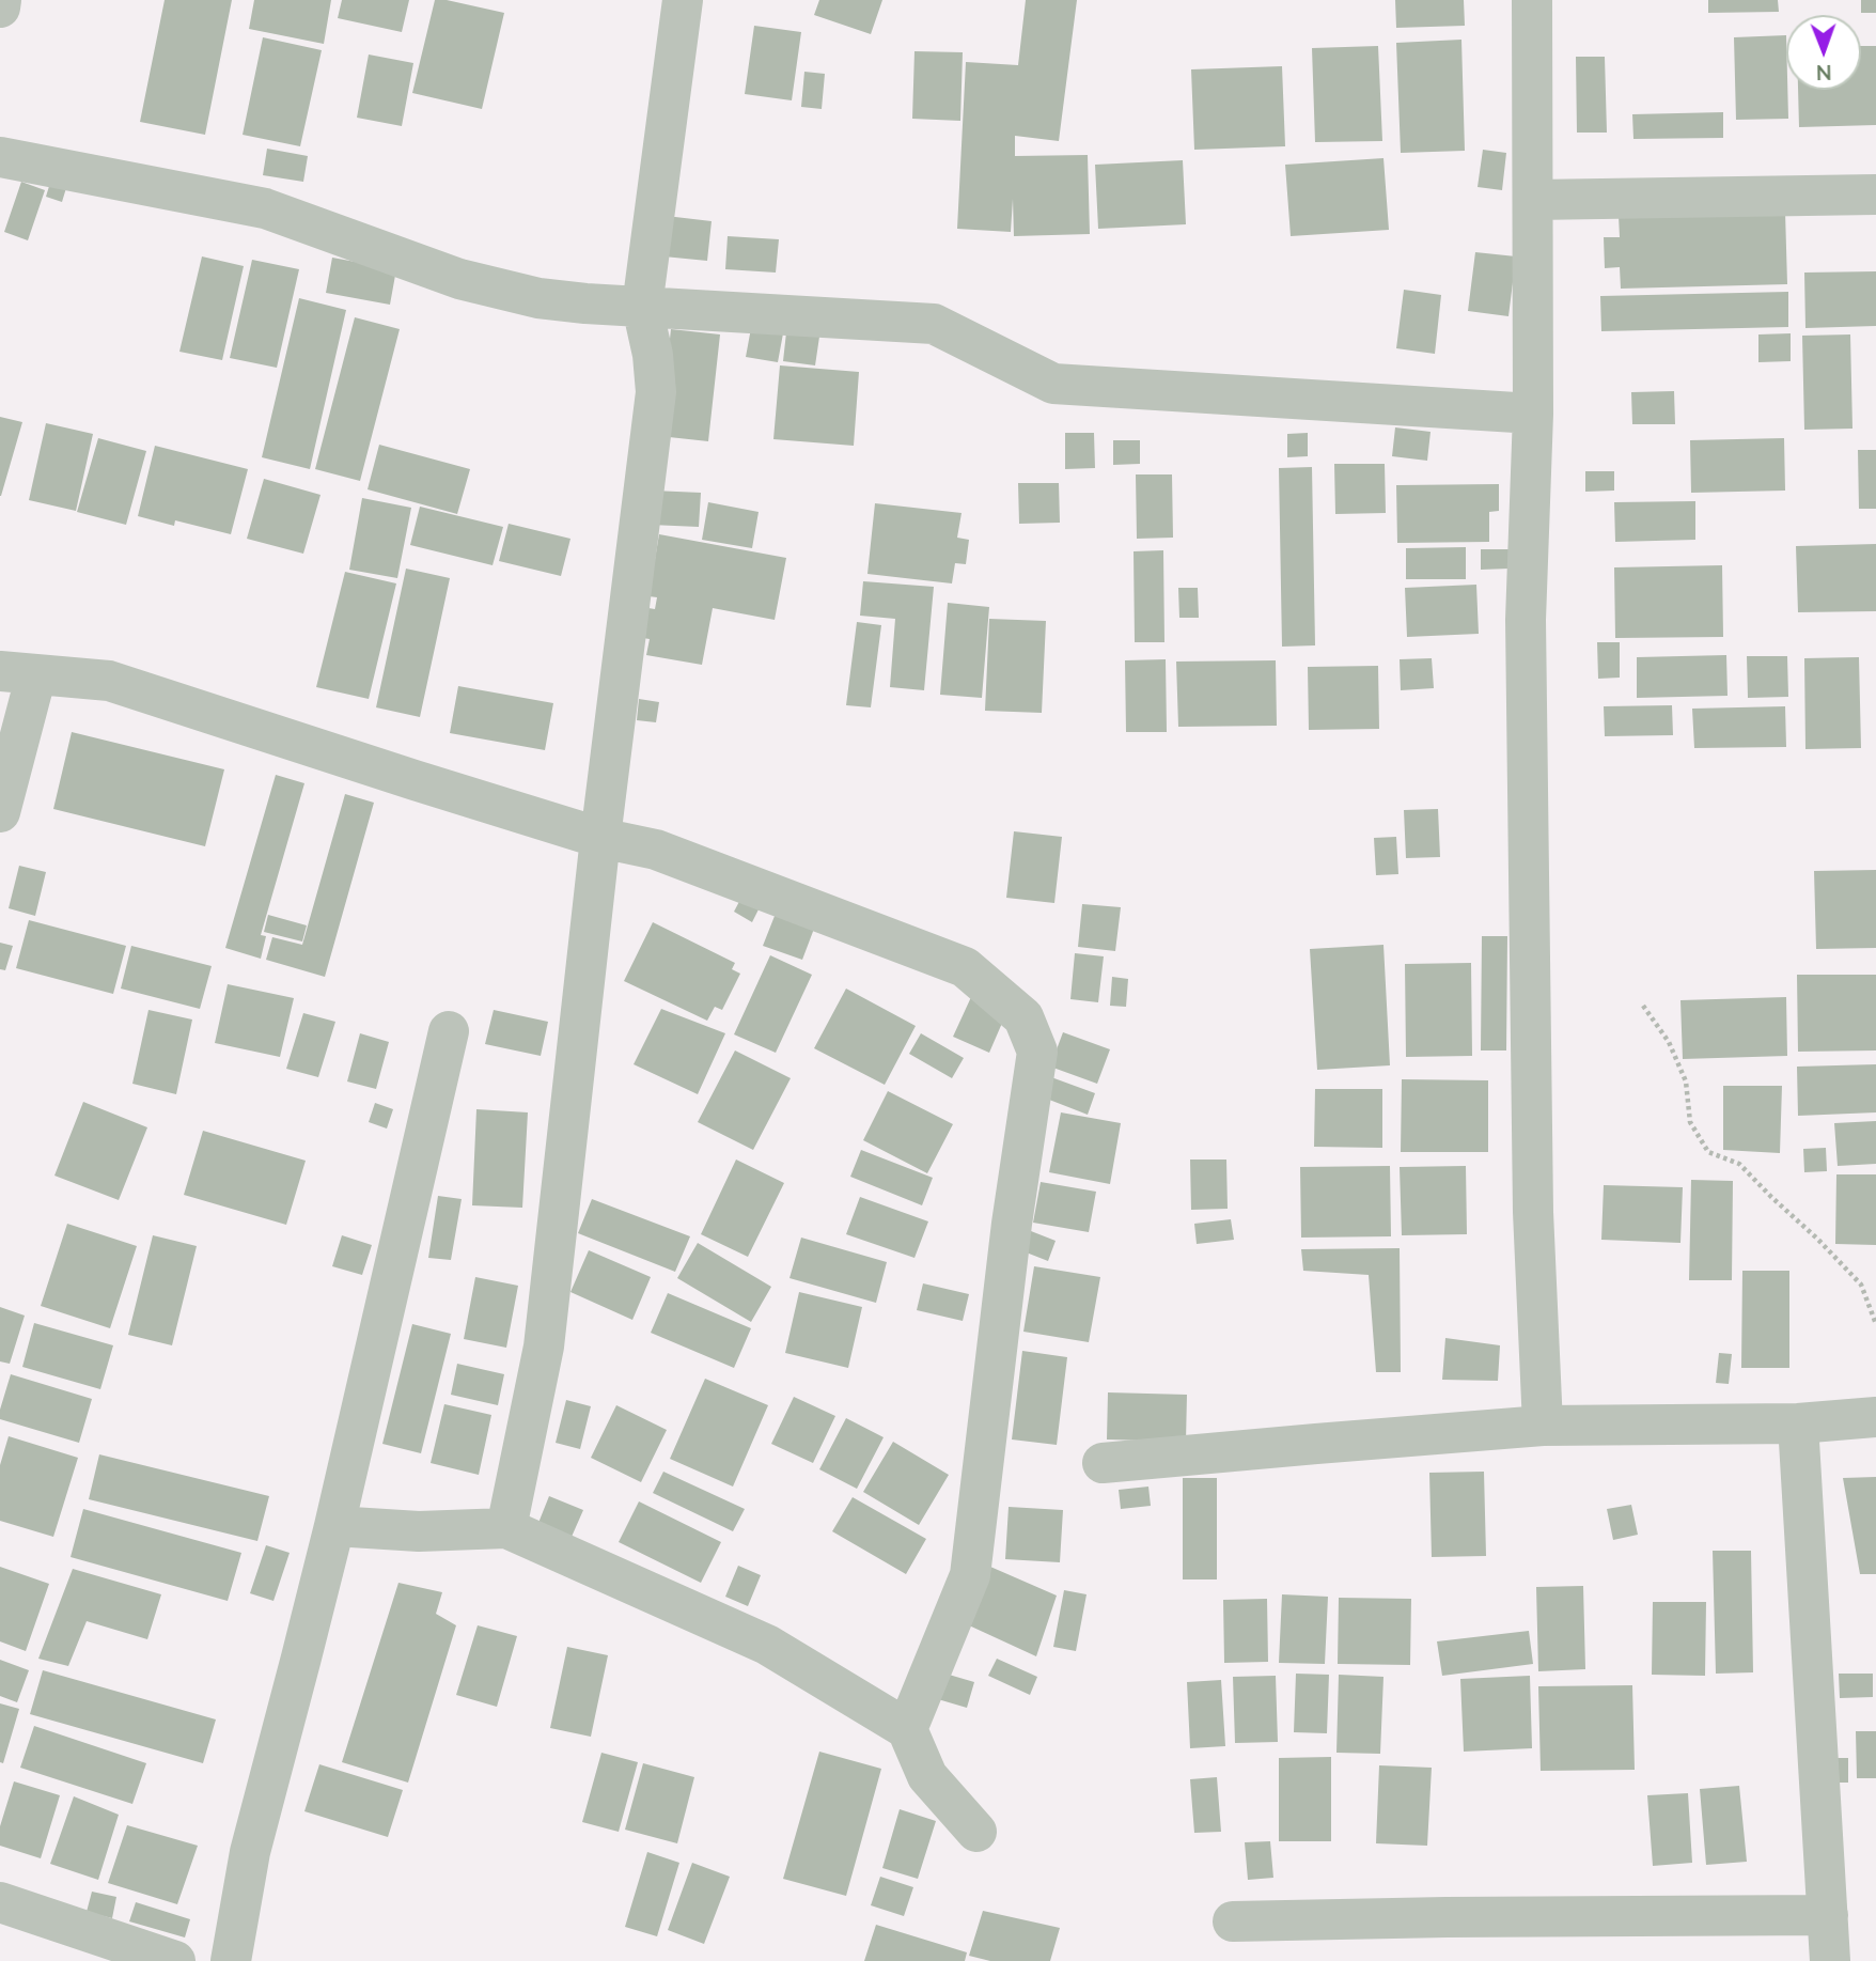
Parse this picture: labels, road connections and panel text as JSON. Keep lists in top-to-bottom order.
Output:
{
  "north": "bottom"
}
